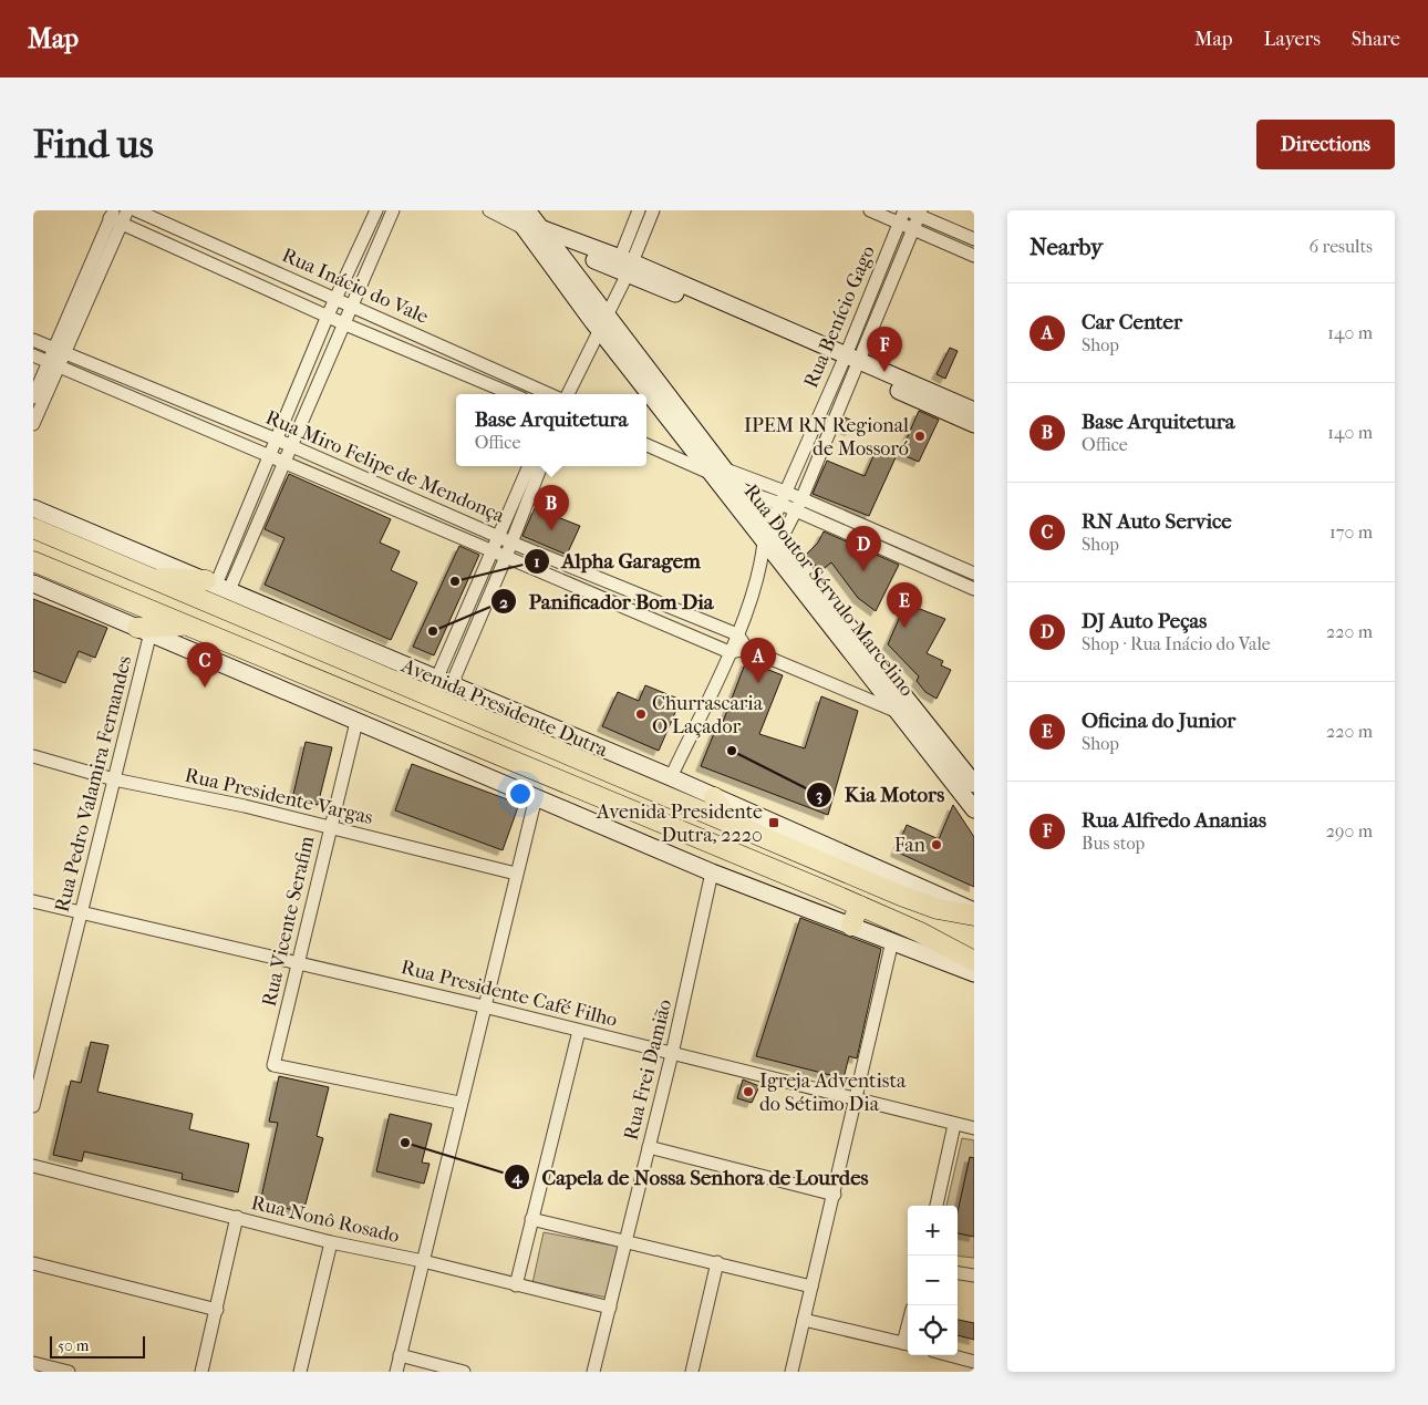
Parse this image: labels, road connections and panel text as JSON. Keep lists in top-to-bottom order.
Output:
{
  "streets": {
    "main road": ["Avenida Presidente Dutra"],
    "street": [
      "Rua Inácio do Vale",
      "Rua Benício Gago",
      "Rua Miro Felipe de Mendonça",
      "Rua Doutor Sérvulo Marcelino",
      "Rua Pedro Valamira Fernandes",
      "Rua Presidente Vargas",
      "Rua Vicente Serafim",
      "Rua Presidente Café Filho",
      "Rua Frei Damião",
      "Rua Nonô Rosado"
    ]
  },
  "crossings": [
    ["Rua Benício Gago", "Rua Miro Felipe de Mendonça"],
    ["Rua Benício Gago", "Rua Doutor Sérvulo Marcelino"],
    ["Rua Benício Gago", "Avenida Presidente Dutra"],
    ["Rua Pedro Valamira Fernandes", "Rua Presidente Vargas"],
    ["Rua Pedro Valamira Fernandes", "Rua Presidente Café Filho"],
    ["Rua Presidente Vargas", "Rua Vicente Serafim"],
    ["Rua Vicente Serafim", "Rua Presidente Café Filho"],
    ["Rua Presidente Café Filho", "Rua Frei Damião"],
    ["Rua Frei Damião", "Rua Nonô Rosado"]
  ],
  "places": {
    "other": [
      "IPEM RN Regional de Mossoró",
      "Alpha Garagem",
      "Panificador Bom Dia",
      "Churrascaria O Laçador",
      "Kia Motors",
      "Fan",
      "Igreja Adventista do Sétimo Dia",
      "Capela de Nossa Senhora de Lourdes"
    ],
    "transit": ["Avenida Presidente Dutra, 2220"]
  },
  "scale_bar": "50 m",
  "page": {
    "header": "Map",
    "nav": ["Map", "Layers", "Share"],
    "buttons": "Directions",
    "title": "Find us",
    "heading": ["Nearby", "6 results"],
    "list": [
      {
        "mark": "A",
        "name": "Car Center",
        "note": "Shop",
        "value": "140 m"
      },
      {
        "mark": "B",
        "name": "Base Arquitetura",
        "note": "Office",
        "value": "140 m"
      },
      {
        "mark": "C",
        "name": "RN Auto Service",
        "note": "Shop",
        "value": "170 m"
      },
      {
        "mark": "D",
        "name": "DJ Auto Peças",
        "note": "Shop · Rua Inácio do Vale",
        "value": "220 m"
      },
      {
        "mark": "E",
        "name": "Oficina do Junior",
        "note": "Shop",
        "value": "220 m"
      },
      {
        "mark": "F",
        "name": "Rua Alfredo Ananias",
        "note": "Bus stop",
        "value": "290 m"
      }
    ],
    "pins": [
      "F",
      "B",
      "D",
      "E",
      "A",
      "C"
    ],
    "popup": ["Base Arquitetura", "Office"],
    "map_buttons": ["+", "−"],
    "scale": "50 m"
  }
}
